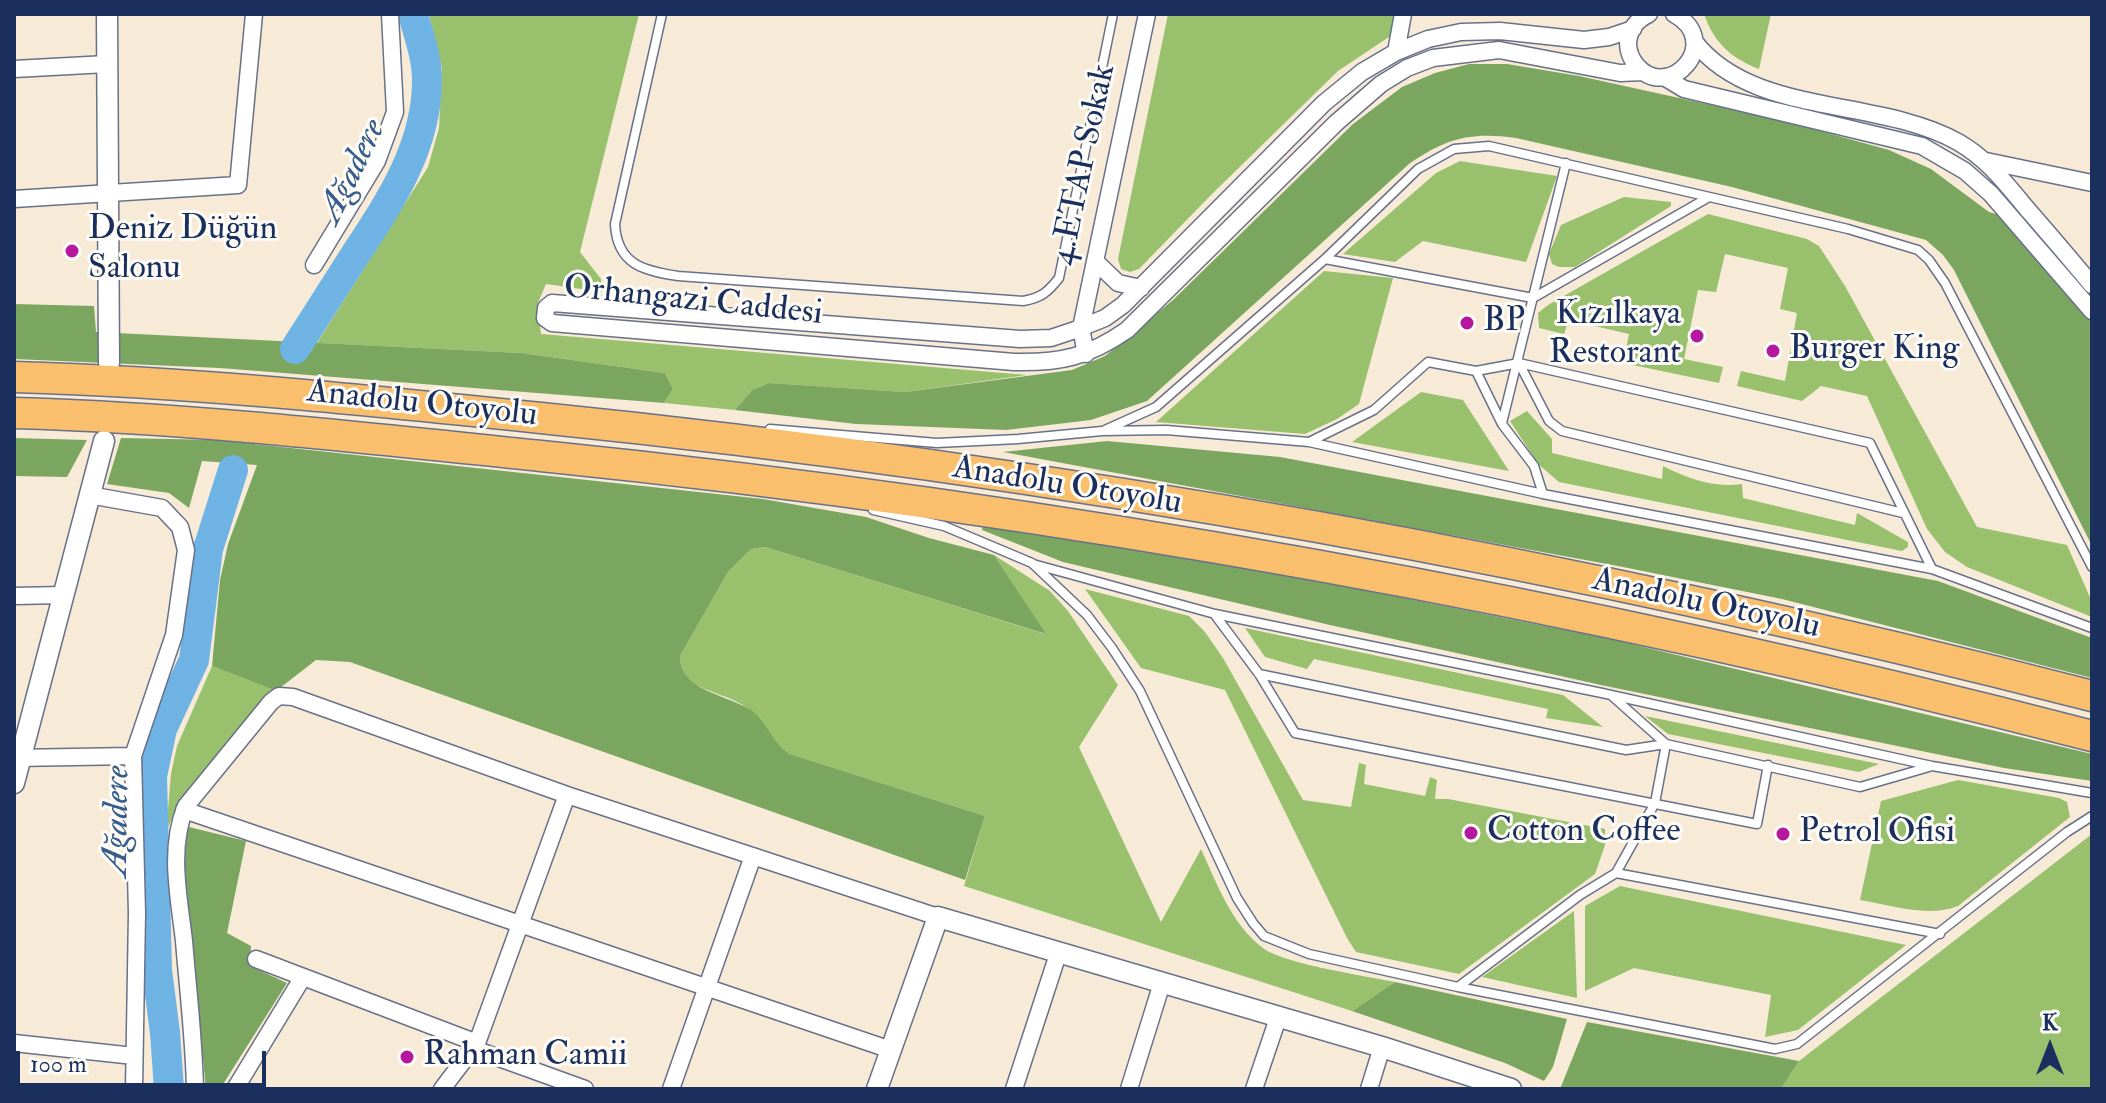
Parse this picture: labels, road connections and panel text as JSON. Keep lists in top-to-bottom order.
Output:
{
  "streets": {
    "highway": ["Anadolu Otoyolu"],
    "street": ["4.ETAP Sokak", "Orhangazi Caddesi"]
  },
  "crossings": [
    ["4.ETAP Sokak", "Orhangazi Caddesi"]
  ],
  "water": ["Ağadere"],
  "places": [
    "Deniz Düğün Salonu",
    "BP",
    "Kızılkaya Restorant",
    "Burger King",
    "Cotton Coffee",
    "Petrol Ofisi",
    "Rahman Camii"
  ],
  "scale_bar": "100 m",
  "north": "top"
}
